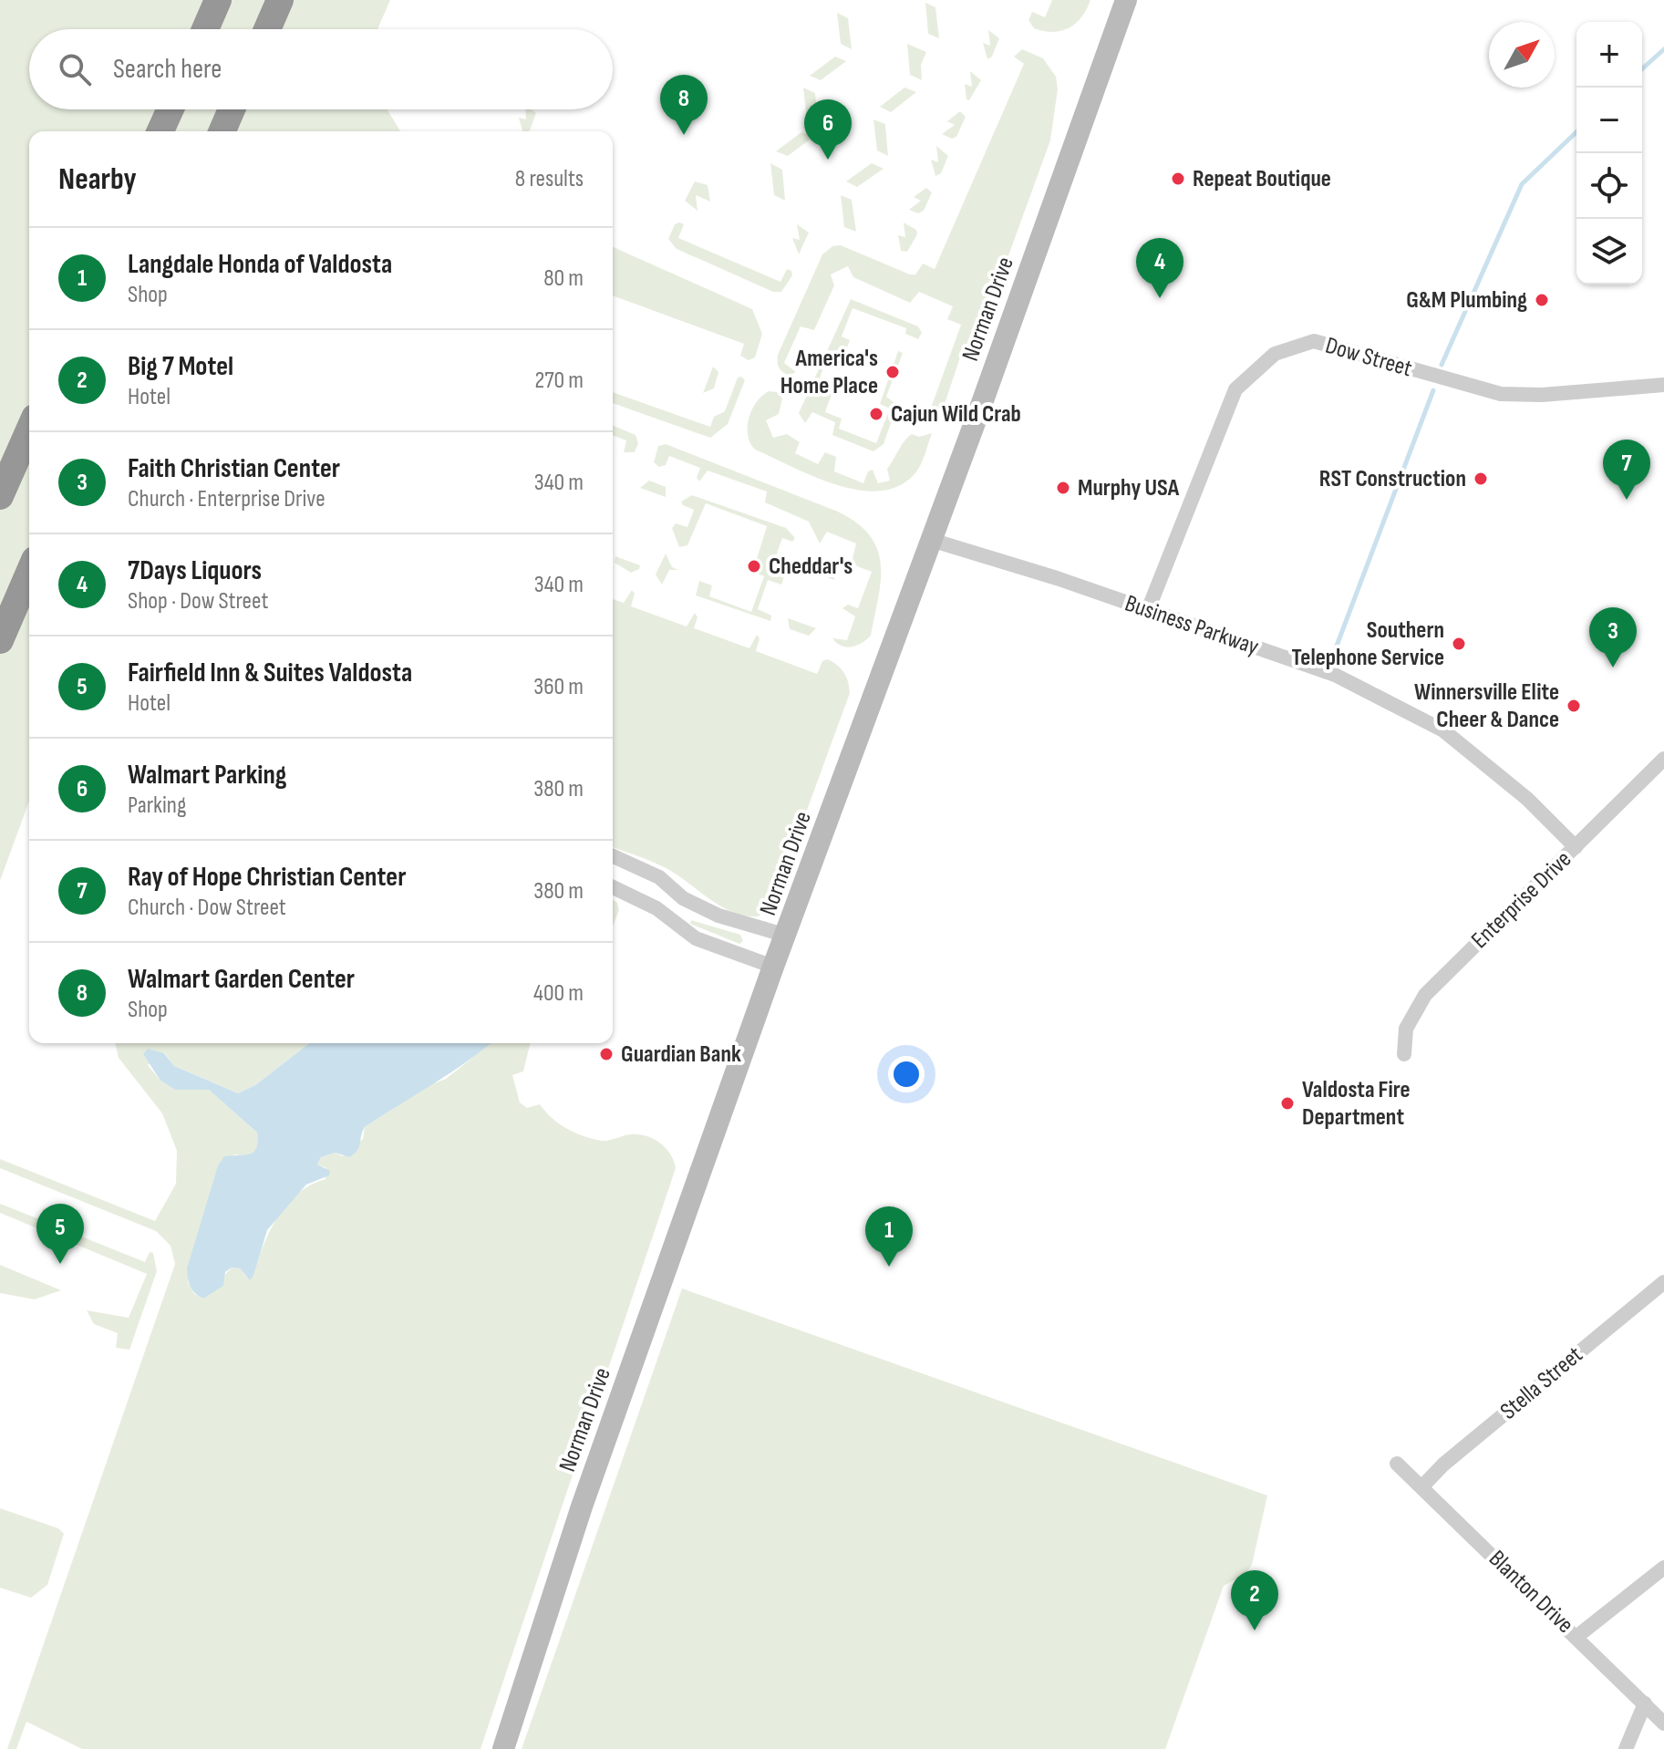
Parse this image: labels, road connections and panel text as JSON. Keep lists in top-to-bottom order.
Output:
{
  "streets": {
    "street": [
      "Norman Drive",
      "Dow Street",
      "Business Parkway",
      "Enterprise Drive",
      "Stella Street",
      "Blanton Drive"
    ]
  },
  "crossings": [
    ["Norman Drive", "Business Parkway"],
    ["Dow Street", "Business Parkway"],
    ["Business Parkway", "Enterprise Drive"],
    ["Stella Street", "Blanton Drive"]
  ],
  "places": [
    "Repeat Boutique",
    "G&M Plumbing",
    "America's Home Place",
    "Cajun Wild Crab",
    "RST Construction",
    "Murphy USA",
    "Cheddar's",
    "Southern Telephone Service",
    "Winnersville Elite Cheer & Dance",
    "Guardian Bank",
    "Valdosta Fire Department"
  ],
  "north": "top right",
  "page": {
    "map_buttons": ["+", "−"],
    "search": "Search here",
    "pins": [
      "8",
      "6",
      "4",
      "7",
      "3",
      "5",
      "1",
      "2"
    ],
    "heading": ["Nearby", "8 results"],
    "list": [
      {
        "mark": "1",
        "name": "Langdale Honda of Valdosta",
        "note": "Shop",
        "value": "80 m"
      },
      {
        "mark": "2",
        "name": "Big 7 Motel",
        "note": "Hotel",
        "value": "270 m"
      },
      {
        "mark": "3",
        "name": "Faith Christian Center",
        "note": "Church · Enterprise Drive",
        "value": "340 m"
      },
      {
        "mark": "4",
        "name": "7Days Liquors",
        "note": "Shop · Dow Street",
        "value": "340 m"
      },
      {
        "mark": "5",
        "name": "Fairfield Inn & Suites Valdosta",
        "note": "Hotel",
        "value": "360 m"
      },
      {
        "mark": "6",
        "name": "Walmart Parking",
        "note": "Parking",
        "value": "380 m"
      },
      {
        "mark": "7",
        "name": "Ray of Hope Christian Center",
        "note": "Church · Dow Street",
        "value": "380 m"
      },
      {
        "mark": "8",
        "name": "Walmart Garden Center",
        "note": "Shop",
        "value": "400 m"
      }
    ]
  }
}
